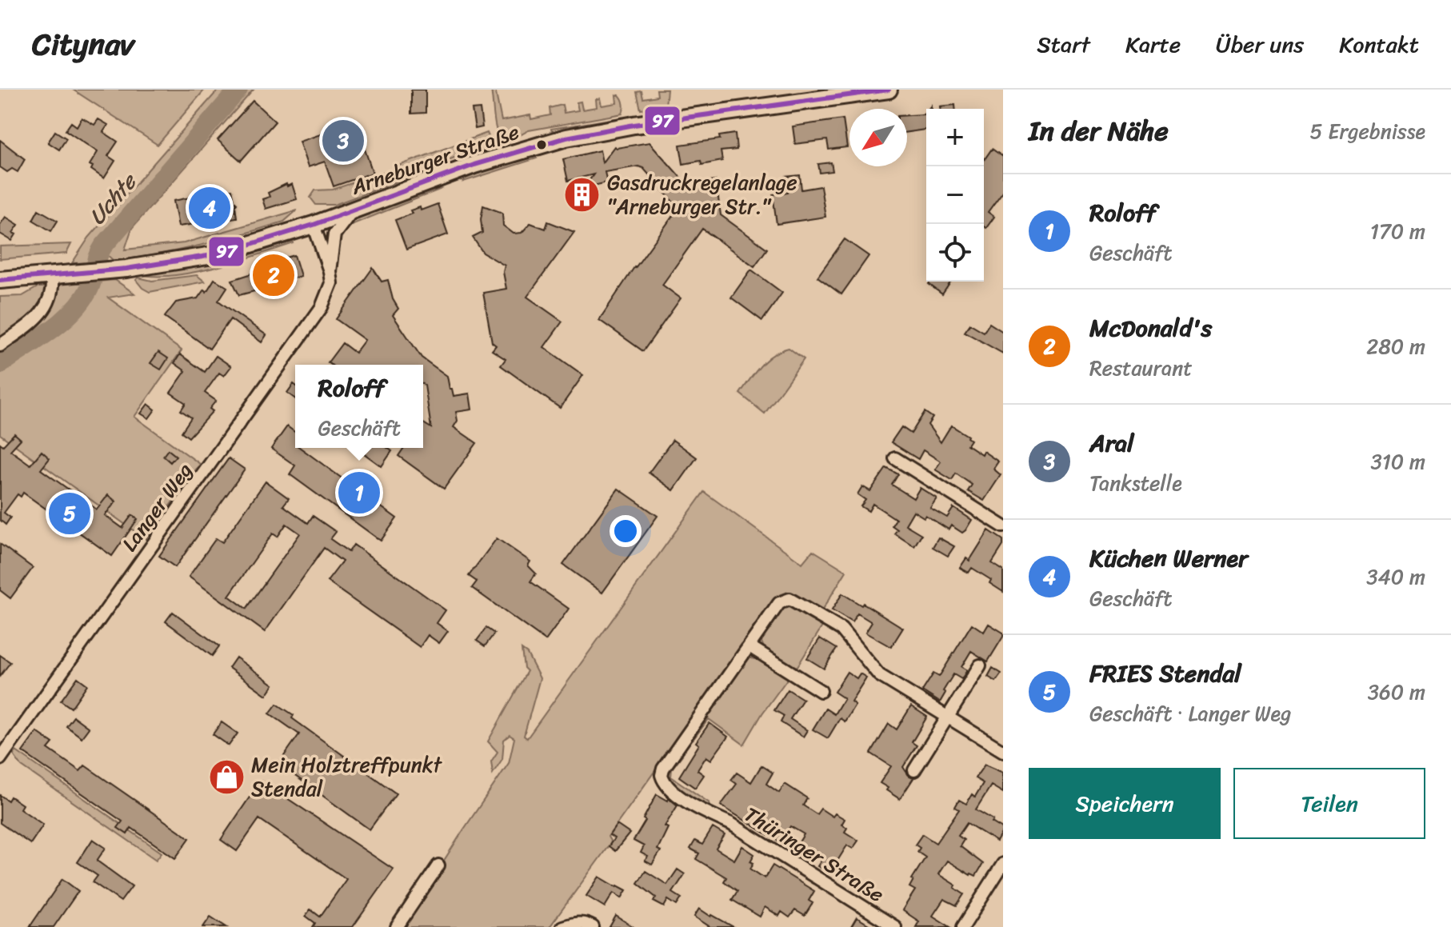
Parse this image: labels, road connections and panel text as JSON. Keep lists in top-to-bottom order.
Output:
{
  "streets": {
    "main road": ["Arneburger Straße"],
    "street": ["Langer Weg", "Thüringer Straße"]
  },
  "crossings": [
    ["Arneburger Straße", "Langer Weg"]
  ],
  "water": ["Uchte"],
  "places": {
    "building": ["Gasdruckregelanlage \"Arneburger Str.\""],
    "shop": ["Mein Holztreffpunkt Stendal"]
  },
  "lines": ["transit line 97"],
  "north": "bottom left",
  "page": {
    "header": "Citynav",
    "nav": [
      "Start",
      "Karte",
      "Über uns",
      "Kontakt"
    ],
    "heading": ["In der Nähe", "5 Ergebnisse"],
    "map_buttons": ["+", "−"],
    "pins": [
      "3",
      "4",
      "2",
      "1",
      "5"
    ],
    "list": [
      {
        "mark": "1",
        "name": "Roloff",
        "note": "Geschäft",
        "value": "170 m"
      },
      {
        "mark": "2",
        "name": "McDonald's",
        "note": "Restaurant",
        "value": "280 m"
      },
      {
        "mark": "3",
        "name": "Aral",
        "note": "Tankstelle",
        "value": "310 m"
      },
      {
        "mark": "4",
        "name": "Küchen Werner",
        "note": "Geschäft",
        "value": "340 m"
      },
      {
        "mark": "5",
        "name": "FRIES Stendal",
        "note": "Geschäft · Langer Weg",
        "value": "360 m"
      }
    ],
    "popup": ["Roloff", "Geschäft"],
    "buttons": ["Speichern", "Teilen"]
  }
}
